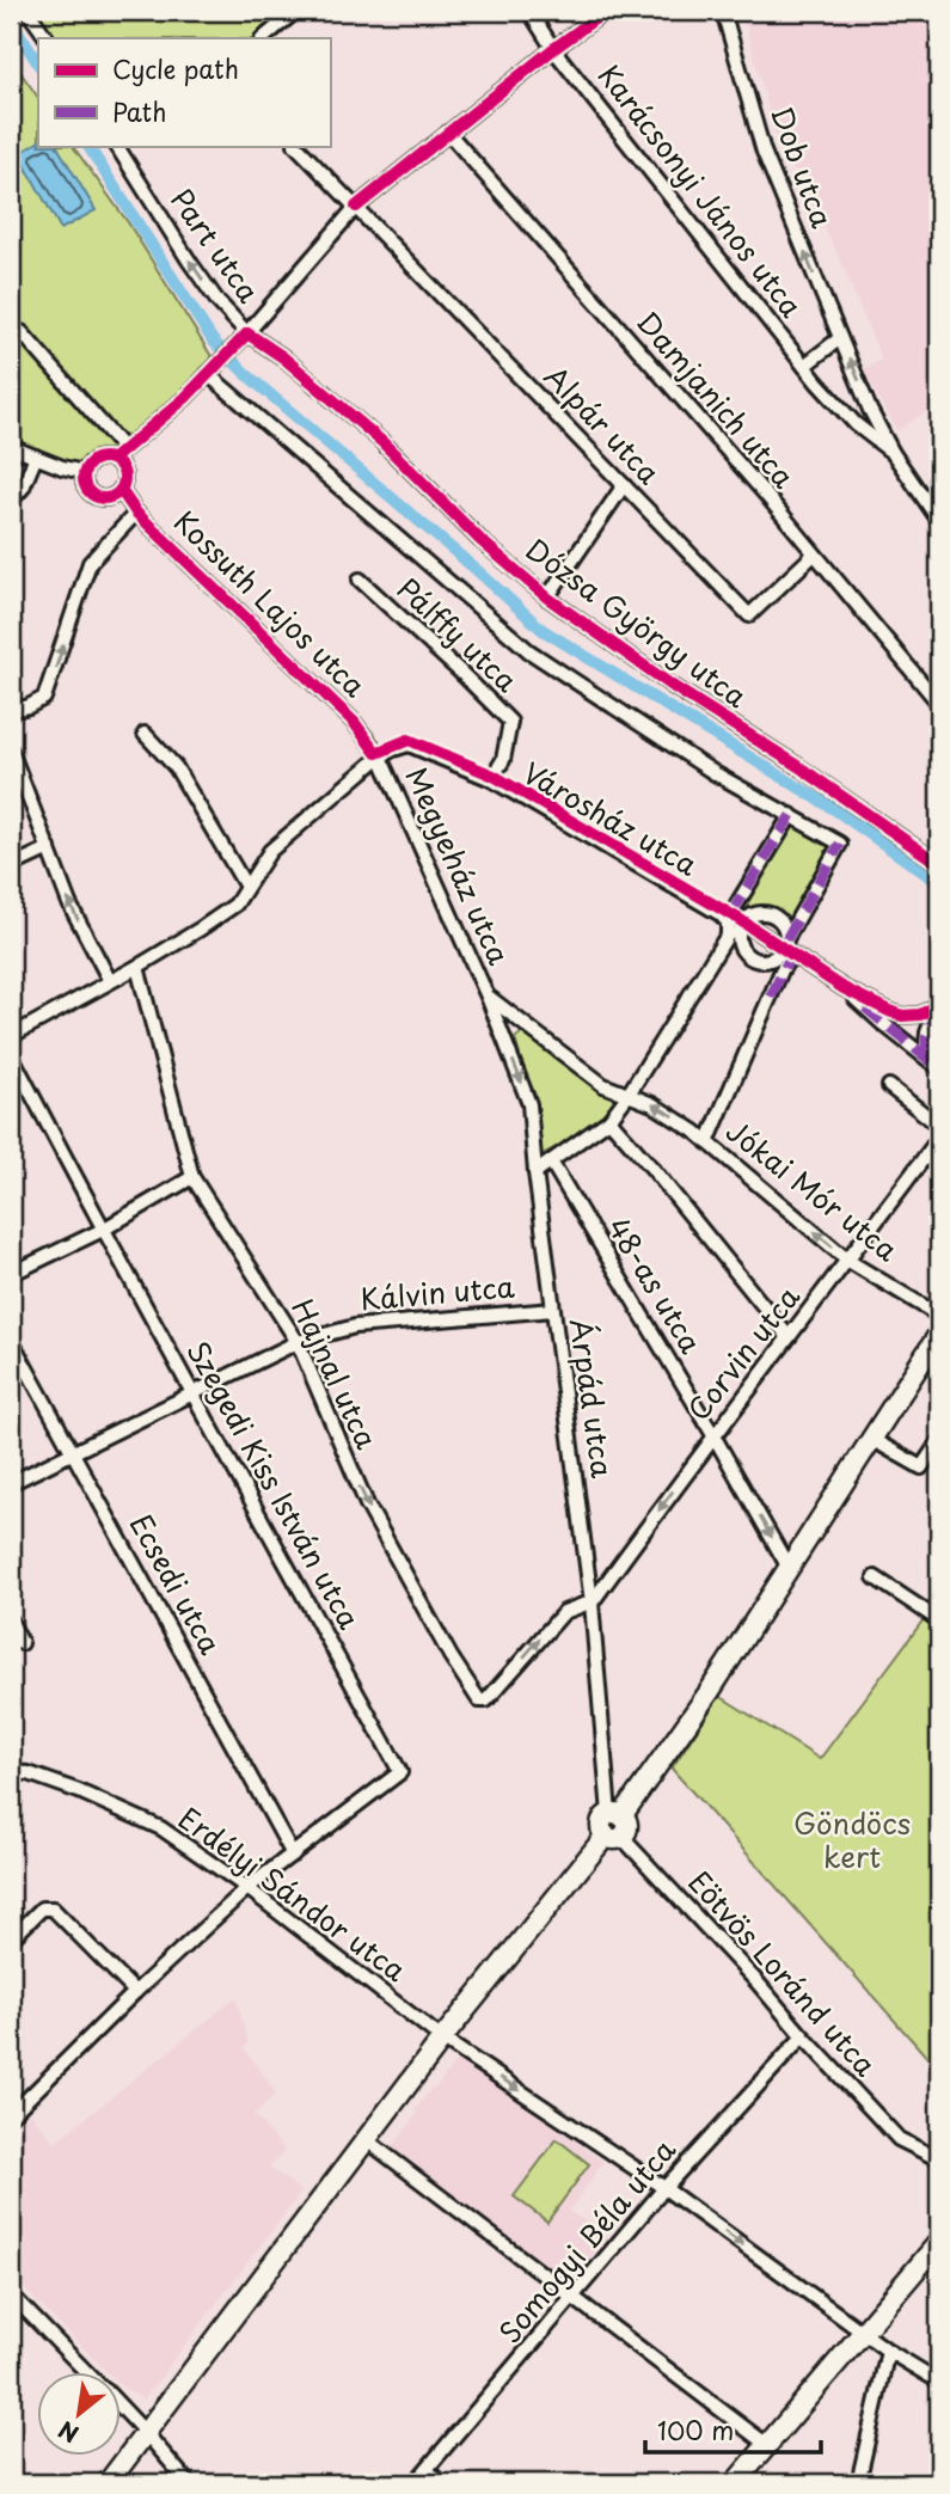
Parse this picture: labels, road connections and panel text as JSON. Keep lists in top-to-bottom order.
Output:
{
  "streets": {
    "street": [
      "Dob utca",
      "Karácsonyi János utca",
      "Part utca",
      "Damjanich utca",
      "Alpár utca",
      "Kossuth Lajos utca",
      "Dózsa György utca",
      "Pálffy utca",
      "Városház utca",
      "Megyeház utca",
      "Jókai Mór utca",
      "48-as utca",
      "Kálvin utca",
      "Corvin utca",
      "Hajnal utca",
      "Árpád utca",
      "Szegedi Kiss István utca",
      "Ecsedi utca",
      "Erdélyi Sándor utca",
      "Eötvös Loránd utca",
      "Somogyi Béla utca"
    ]
  },
  "crossings": [
    ["Dob utca", "Karácsonyi János utca"],
    ["Part utca", "Dózsa György utca"],
    ["Damjanich utca", "Alpár utca"],
    ["Alpár utca", "Dózsa György utca"],
    ["Kossuth Lajos utca", "Városház utca"],
    ["Kossuth Lajos utca", "Megyeház utca"],
    ["Pálffy utca", "Városház utca"],
    ["Városház utca", "Megyeház utca"],
    ["Városház utca", "Jókai Mór utca"],
    ["Megyeház utca", "Jókai Mór utca"],
    ["Megyeház utca", "Árpád utca"],
    ["Jókai Mór utca", "Corvin utca"],
    ["Jókai Mór utca", "Árpád utca"],
    ["48-as utca", "Corvin utca"],
    ["Kálvin utca", "Hajnal utca"],
    ["Kálvin utca", "Árpád utca"],
    ["Kálvin utca", "Szegedi Kiss István utca"],
    ["Kálvin utca", "Ecsedi utca"],
    ["Corvin utca", "Hajnal utca"],
    ["Corvin utca", "Árpád utca"],
    ["Hajnal utca", "Árpád utca"],
    ["Szegedi Kiss István utca", "Ecsedi utca"],
    ["Szegedi Kiss István utca", "Erdélyi Sándor utca"],
    ["Erdélyi Sándor utca", "Somogyi Béla utca"],
    ["Eötvös Loránd utca", "Somogyi Béla utca"]
  ],
  "one_way": [
    "Dob utca",
    "Part utca",
    "Corvin utca",
    "Erdélyi Sándor utca"
  ],
  "parks": ["Göndöcs kert"],
  "legend": ["Cycle path", "Path"],
  "scale_bar": "100 m",
  "north": "bottom left"
}
